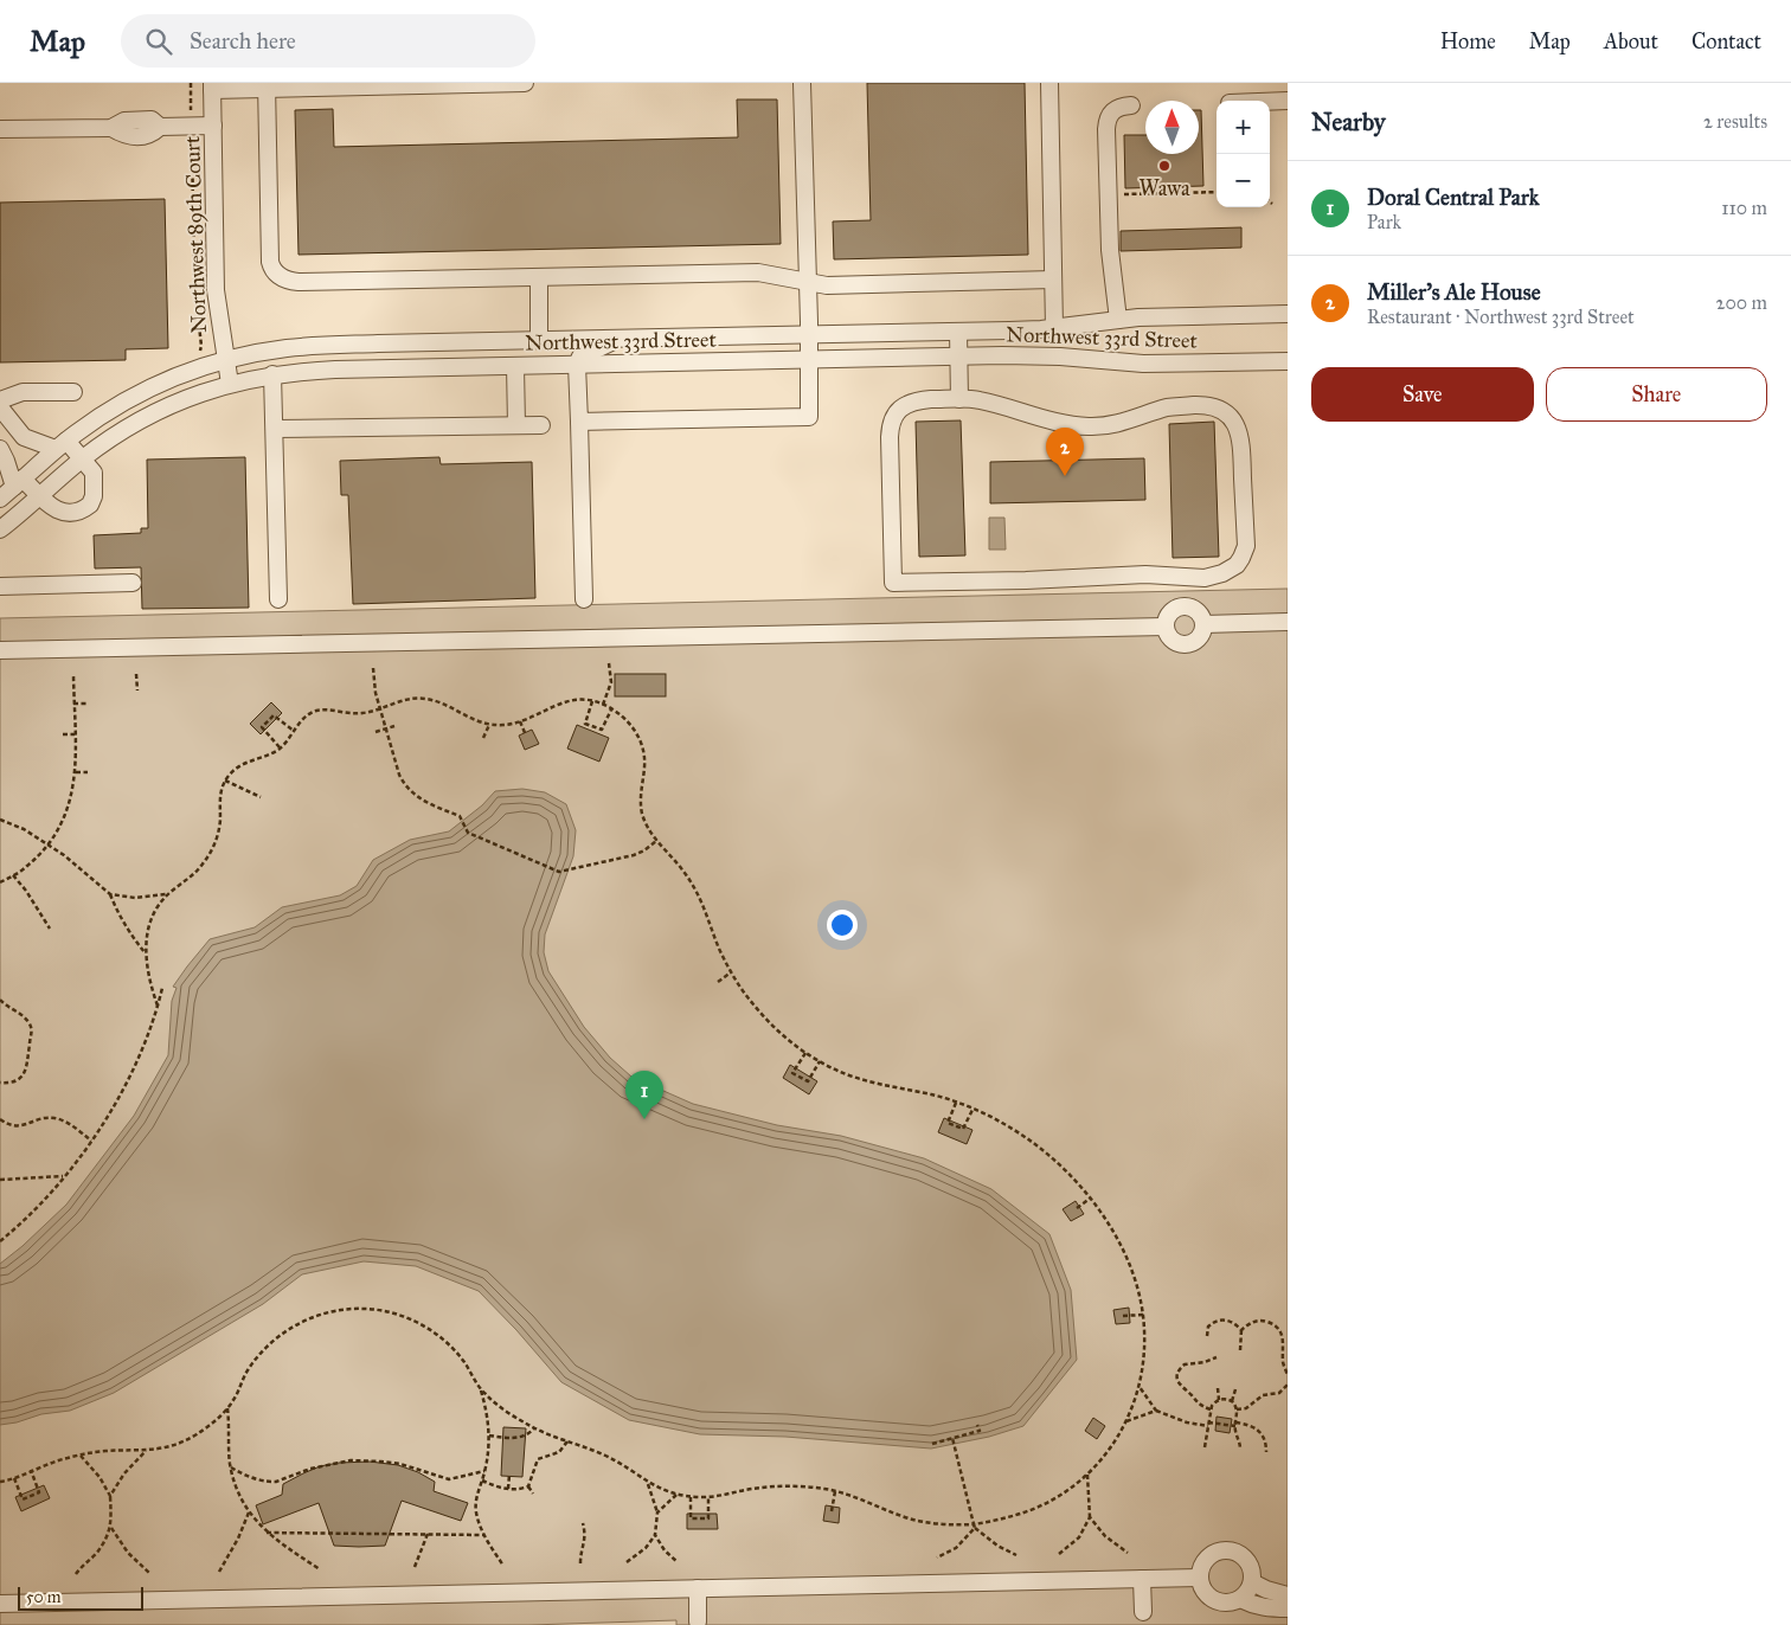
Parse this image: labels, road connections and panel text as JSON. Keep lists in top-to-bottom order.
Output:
{
  "streets": {
    "street": ["Northwest 89th Court", "Northwest 33rd Street"]
  },
  "crossings": [
    ["Northwest 89th Court", "Northwest 33rd Street"]
  ],
  "places": ["Wawa"],
  "scale_bar": "50 m",
  "north": "top",
  "page": {
    "header": "Map",
    "search": "Search here",
    "nav": [
      "Home",
      "Map",
      "About",
      "Contact"
    ],
    "heading": ["Nearby", "2 results"],
    "map_buttons": ["+", "−"],
    "list": [
      {
        "mark": "1",
        "name": "Doral Central Park",
        "note": "Park",
        "value": "110 m"
      },
      {
        "mark": "2",
        "name": "Miller's Ale House",
        "note": "Restaurant · Northwest 33rd Street",
        "value": "200 m"
      }
    ],
    "buttons": ["Save", "Share"],
    "pins": ["2", "1"],
    "scale": "50 m"
  }
}
